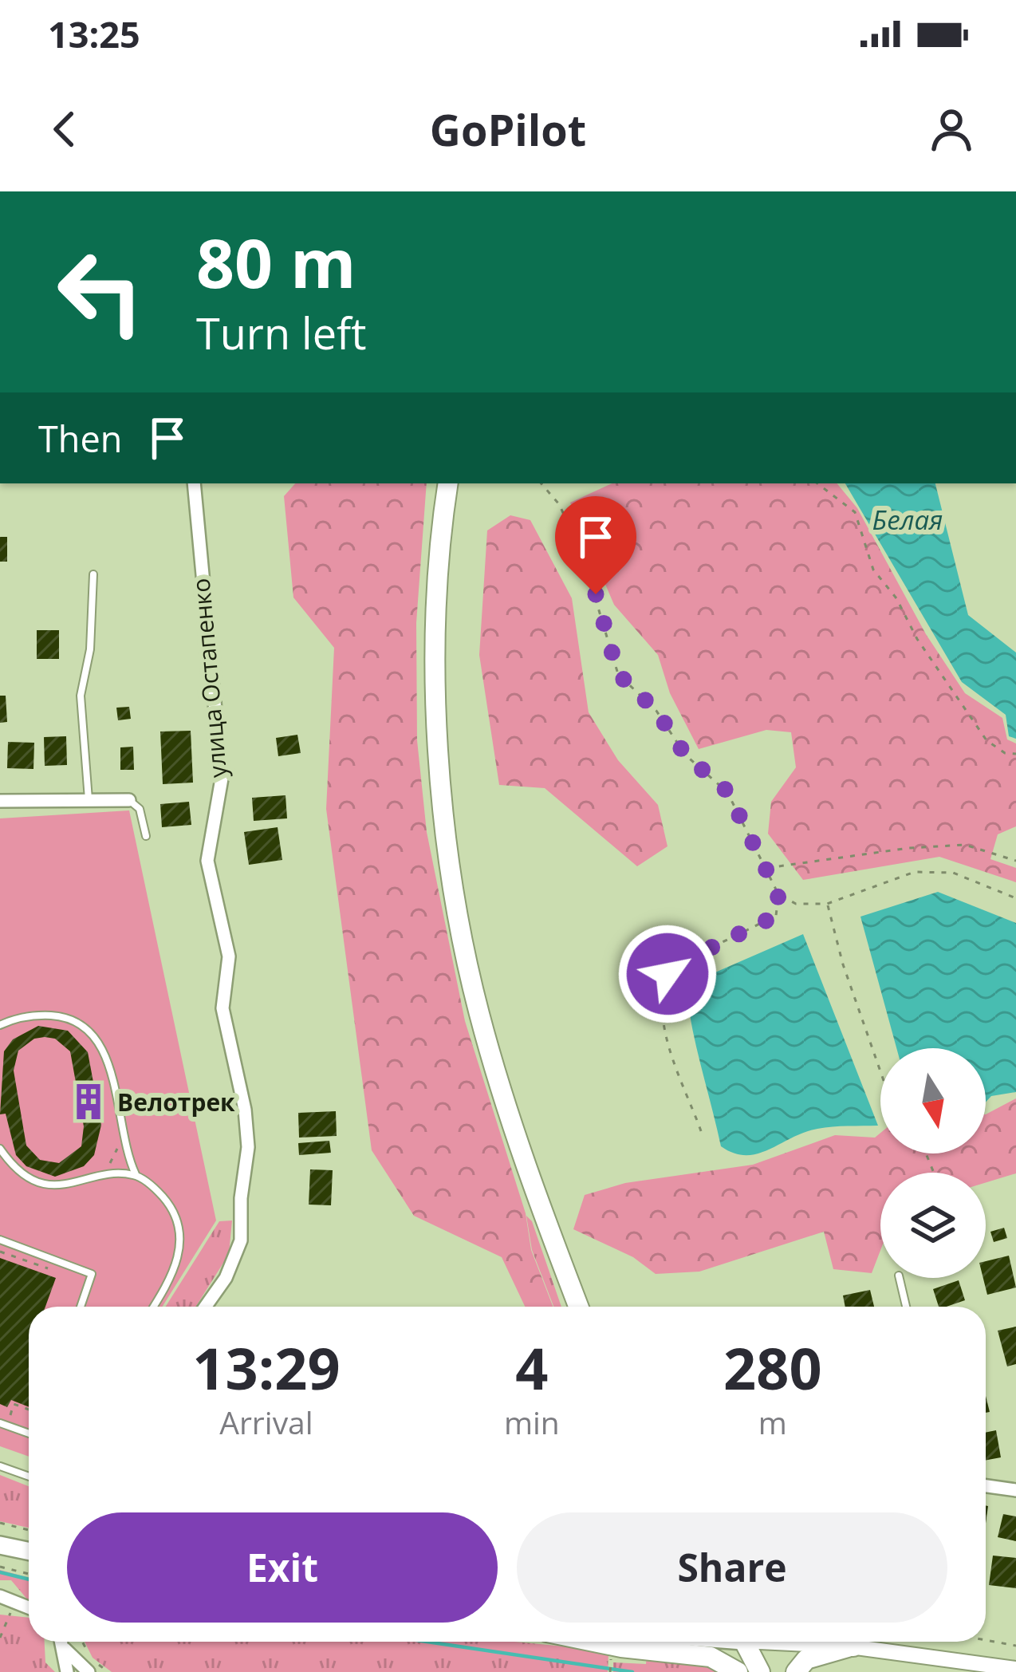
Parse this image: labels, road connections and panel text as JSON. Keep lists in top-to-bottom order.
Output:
{
  "streets": {
    "street": ["улица Остапенко"]
  },
  "water": ["Белая"],
  "places": {
    "building": ["Велотрек"]
  },
  "north": "bottom",
  "page": {
    "status": "13:25",
    "header": "GoPilot",
    "turn": ["80 m", "Turn left"],
    "then": "Then",
    "eta": [
      "13:29",
      "Arrival",
      "4",
      "min",
      "280",
      "m"
    ],
    "buttons": ["Exit", "Share"]
  }
}
